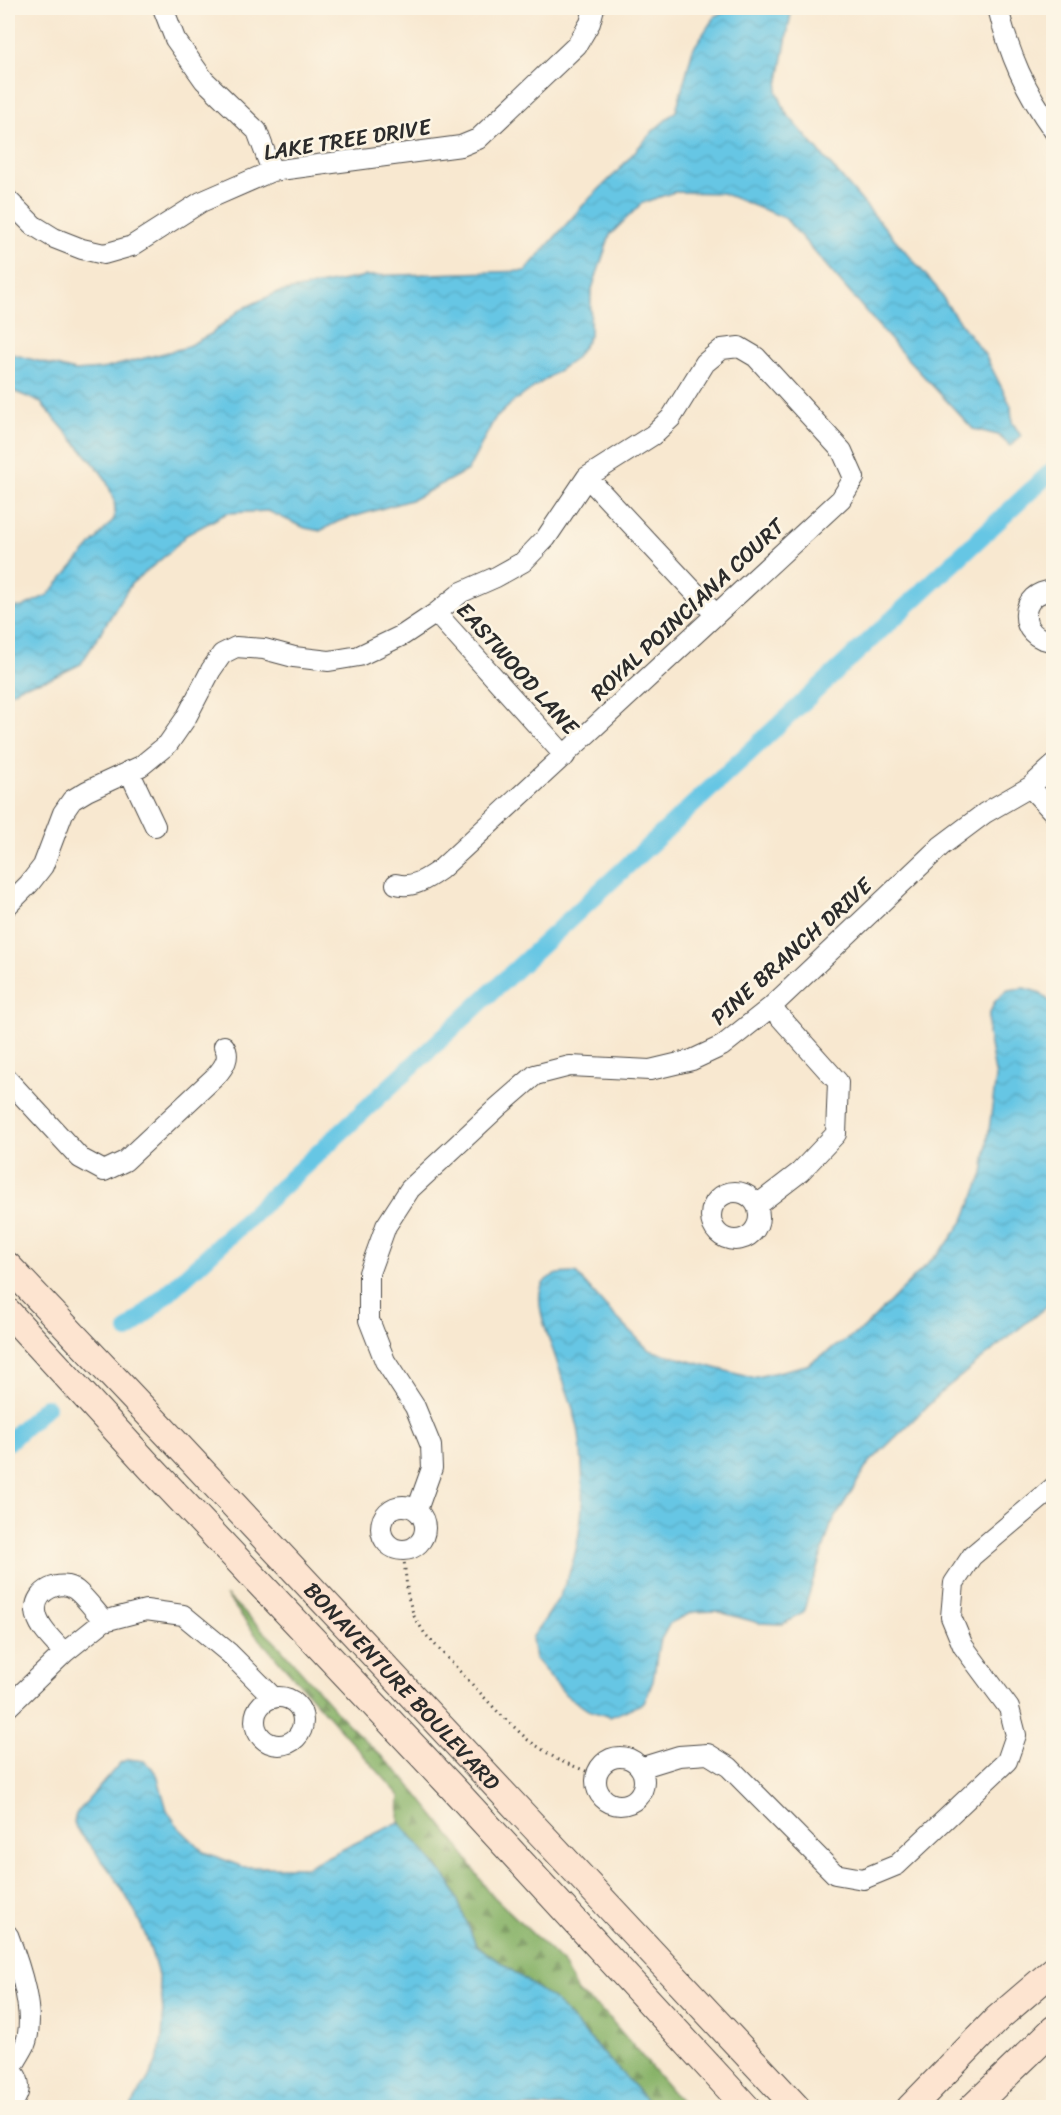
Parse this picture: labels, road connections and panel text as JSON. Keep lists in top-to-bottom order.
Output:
{
  "streets": {
    "main road": ["BONAVENTURE BOULEVARD"],
    "street": [
      "LAKE TREE DRIVE",
      "ROYAL POINCIANA COURT",
      "EASTWOOD LANE",
      "PINE BRANCH DRIVE"
    ]
  },
  "crossings": [
    ["ROYAL POINCIANA COURT", "EASTWOOD LANE"]
  ]
}
